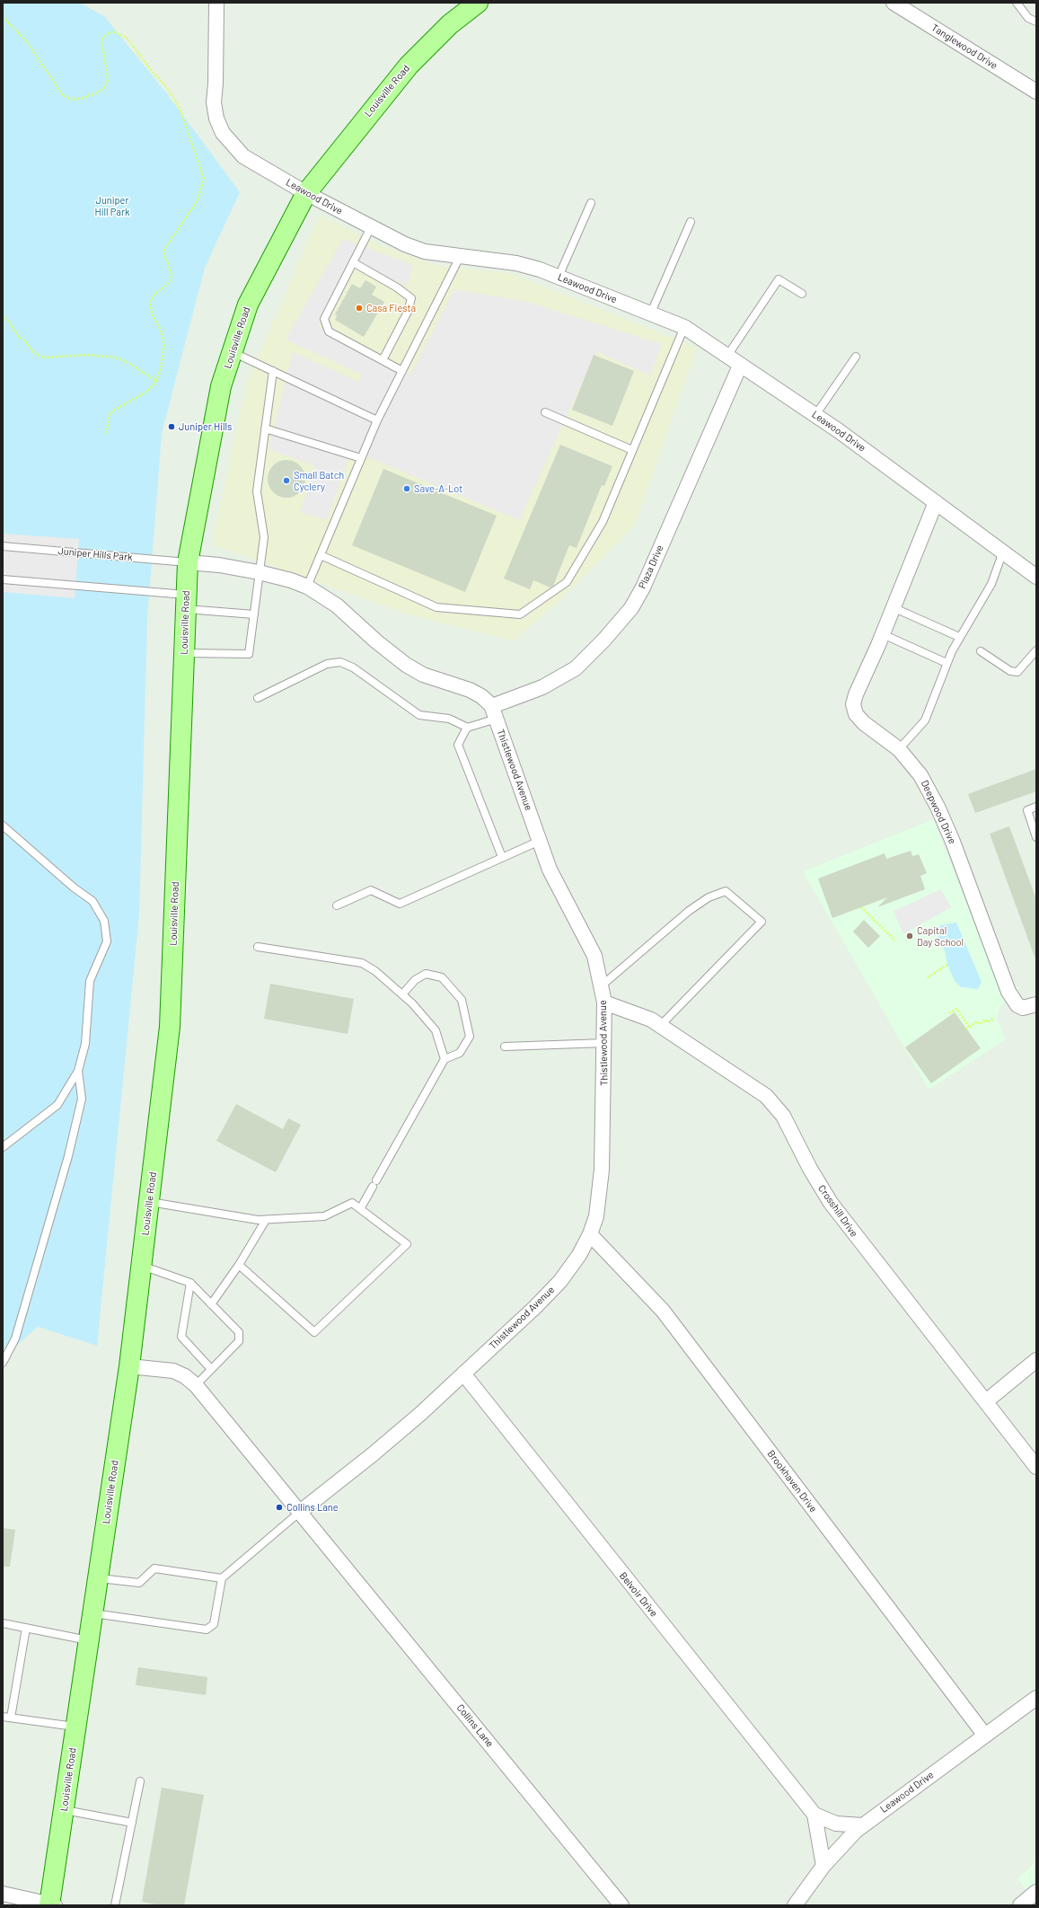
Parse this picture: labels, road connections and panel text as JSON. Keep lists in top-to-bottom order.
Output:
{
  "streets": {
    "main road": ["Louisville Road"],
    "street": [
      "Tanglewood Drive",
      "Leawood Drive",
      "Plaza Drive",
      "Thistlewood Avenue",
      "Deepwood Drive",
      "Crosshill Drive",
      "Brookhaven Drive",
      "Belvoir Drive",
      "Collins Lane"
    ],
    "lane": ["Juniper Hills Park"]
  },
  "crossings": [
    ["Louisville Road", "Leawood Drive"],
    ["Louisville Road", "Juniper Hills Park"],
    ["Louisville Road", "Collins Lane"],
    ["Leawood Drive", "Plaza Drive"],
    ["Leawood Drive", "Deepwood Drive"],
    ["Leawood Drive", "Brookhaven Drive"],
    ["Leawood Drive", "Belvoir Drive"],
    ["Plaza Drive", "Thistlewood Avenue"],
    ["Thistlewood Avenue", "Crosshill Drive"],
    ["Thistlewood Avenue", "Brookhaven Drive"],
    ["Thistlewood Avenue", "Belvoir Drive"],
    ["Thistlewood Avenue", "Collins Lane"]
  ],
  "parks": ["Juniper Hill Park"],
  "places": [
    "Casa Fiesta",
    "Juniper Hills",
    "Small Batch Cyclery",
    "Save-A-Lot",
    "Capital Day School",
    "Collins Lane"
  ]
}
